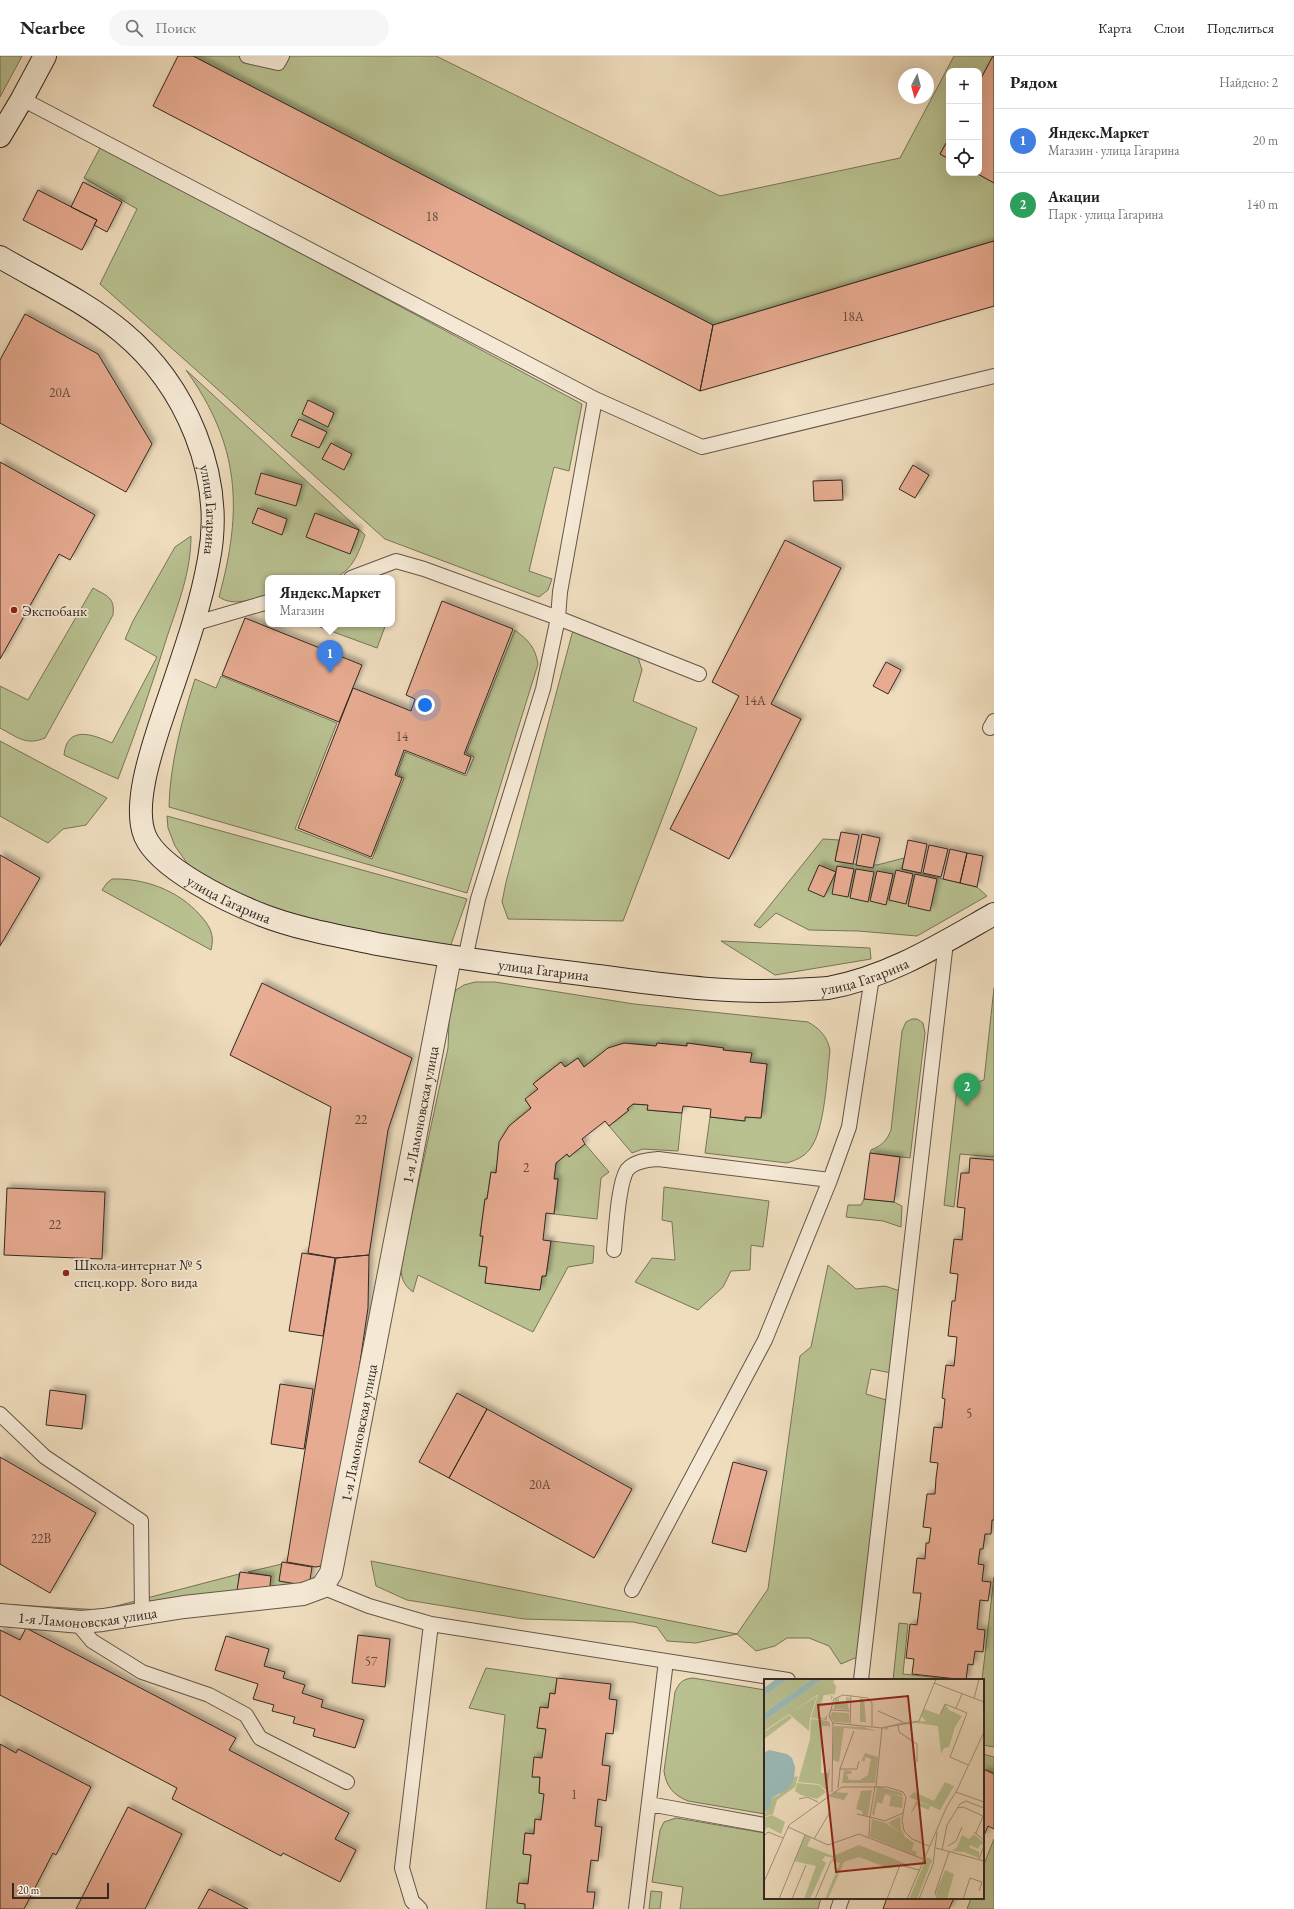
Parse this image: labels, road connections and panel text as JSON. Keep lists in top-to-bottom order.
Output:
{
  "streets": {
    "street": ["улица Гагарина", "1-я Ламоновская улица"]
  },
  "crossings": [
    ["улица Гагарина", "1-я Ламоновская улица"]
  ],
  "places": ["Экспобанк", "Школа-интернат № 5 спец.корр. 8ого вида"],
  "house_numbers": [
    "18",
    "18А",
    "20А",
    "14А",
    "14",
    "22",
    "2",
    "22",
    "5",
    "20А",
    "22В",
    "57",
    "1"
  ],
  "scale_bar": "20 m",
  "north": "bottom",
  "page": {
    "header": "Nearbee",
    "search": "Поиск",
    "nav": ["Карта", "Слои", "Поделиться"],
    "heading": ["Рядом", "Найдено: 2"],
    "map_buttons": ["+", "−"],
    "list": [
      {
        "mark": "1",
        "name": "Яндекс.Маркет",
        "note": "Магазин · улица Гагарина",
        "value": "20 m"
      },
      {
        "mark": "2",
        "name": "Акации",
        "note": "Парк · улица Гагарина",
        "value": "140 m"
      }
    ],
    "popup": ["Яндекс.Маркет", "Магазин"],
    "pins": ["1", "2"],
    "scale": "20 m"
  }
}
